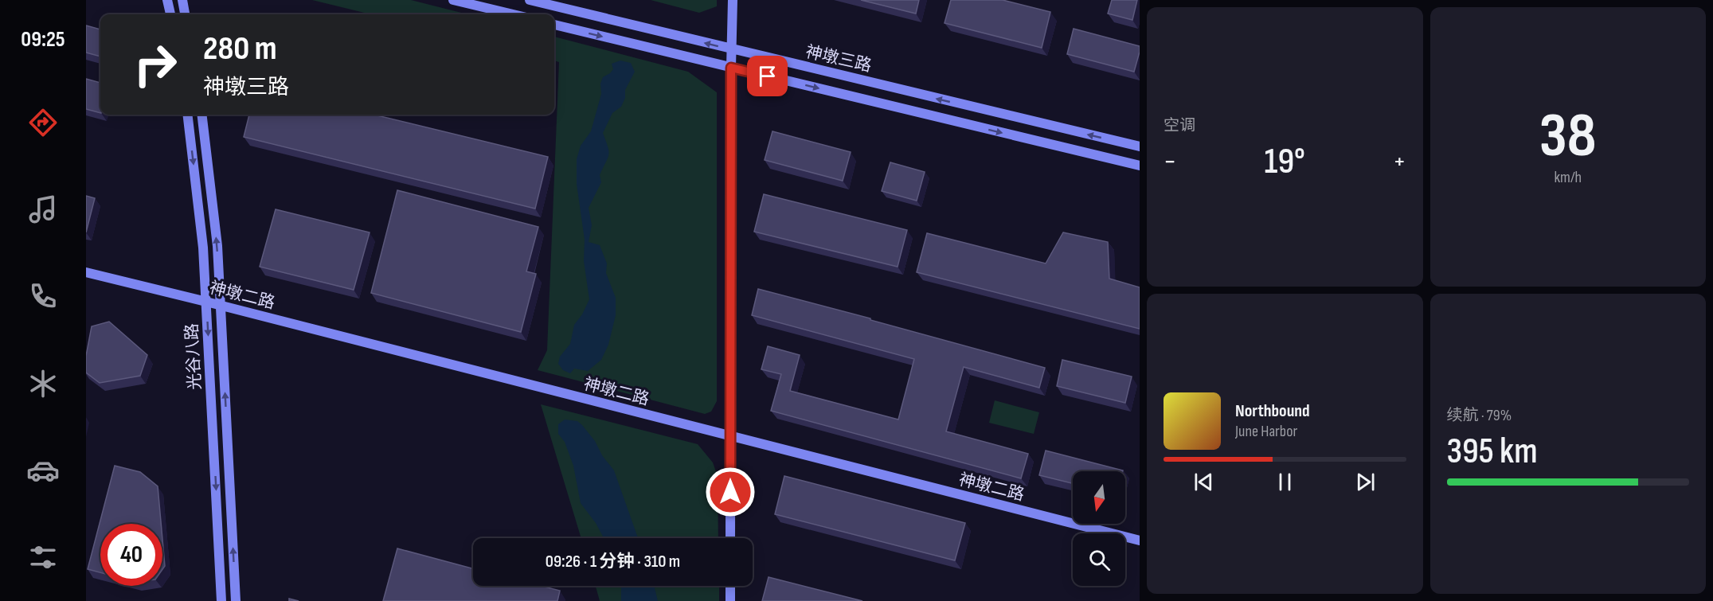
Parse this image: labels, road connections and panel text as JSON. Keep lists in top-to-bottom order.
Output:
{
  "streets": {
    "street": ["神墩三路", "神墩二路", "光谷八路"]
  },
  "crossings": [
    ["神墩二路", "光谷八路"]
  ],
  "north": "bottom",
  "page": {
    "tabs": "09:25",
    "tile": [
      "空调",
      ["38", "km/h"],
      ["续航 · 79%", "395 km"]
    ],
    "turn": ["280 m", "神墩三路"],
    "heat": ["−", "19°", "+"],
    "song": ["Northbound", "June Harbor"],
    "limit": "40",
    "trip": "09:26 · 1 分钟 · 310 m"
  }
}
